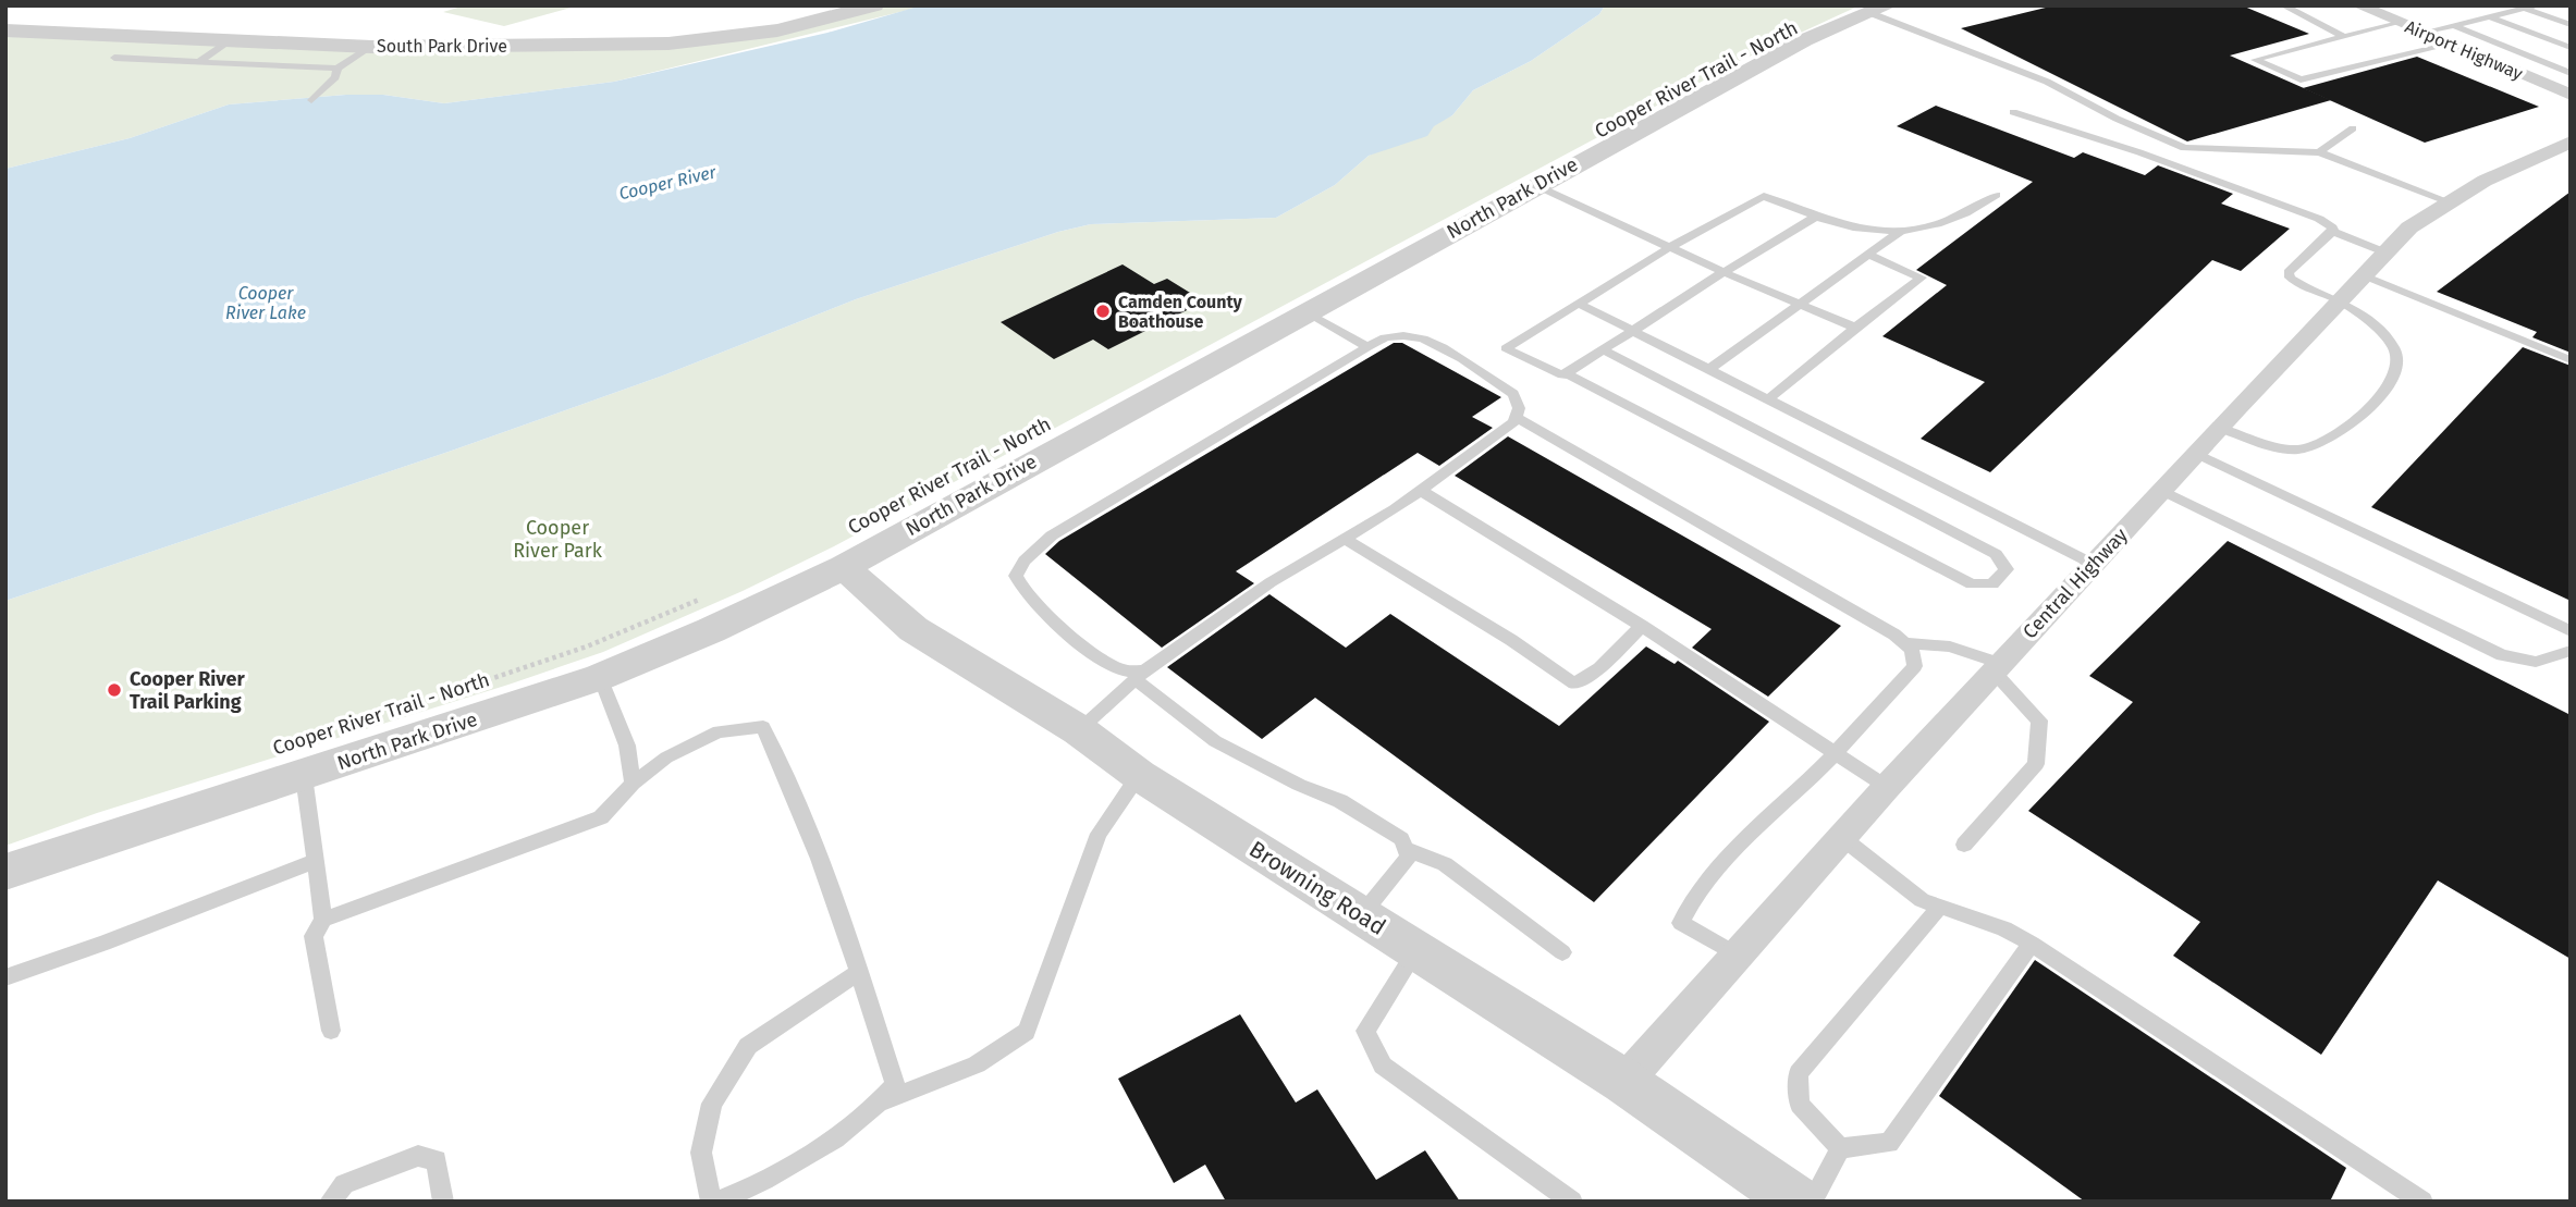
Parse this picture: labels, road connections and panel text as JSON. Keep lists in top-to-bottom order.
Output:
{
  "streets": {
    "street": [
      "South Park Drive",
      "Airport Highway",
      "North Park Drive",
      "Central Highway",
      "Browning Road"
    ],
    "path": ["Cooper River Trail - North"]
  },
  "crossings": [
    ["North Park Drive", "Browning Road"],
    ["Central Highway", "Browning Road"]
  ],
  "water": ["Cooper River", "Cooper River Lake"],
  "parks": ["Cooper River Park"],
  "places": ["Camden County Boathouse", "Cooper River Trail Parking"]
}
